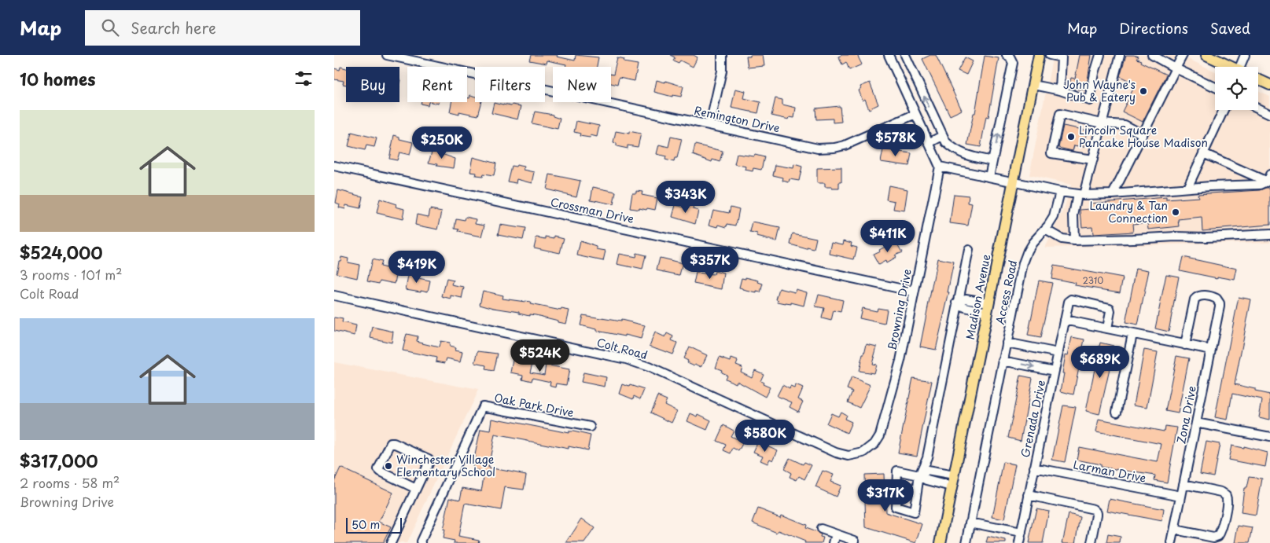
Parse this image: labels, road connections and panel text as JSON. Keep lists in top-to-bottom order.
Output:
{
  "streets": {
    "main road": ["Madison Avenue"],
    "street": [
      "Remington Drive",
      "Crossman Drive",
      "Access Road",
      "Browning Drive",
      "Colt Road",
      "Oak Park Drive",
      "Zona Drive",
      "Grenada Drive",
      "Larman Drive"
    ]
  },
  "crossings": [
    ["Crossman Drive", "Browning Drive"],
    ["Browning Drive", "Colt Road"],
    ["Zona Drive", "Larman Drive"],
    ["Grenada Drive", "Larman Drive"]
  ],
  "places": [
    "John Wayne's Pub & Eatery",
    "Lincoln Square Pancake House Madison",
    "Laundry & Tan Connection",
    "Winchester Village Elementary School"
  ],
  "house_numbers": ["2310"],
  "scale_bar": "50 m",
  "page": {
    "header": "Map",
    "search": "Search here",
    "nav": ["Map", "Directions", "Saved"],
    "heading": "10 homes",
    "chip": [
      "Buy",
      "Rent",
      "Filters",
      "New"
    ],
    "list": [
      {
        "name": "$524,000",
        "note": "3 rooms · 101 m² · Colt Road"
      },
      {
        "name": "$317,000",
        "note": "2 rooms · 58 m² · Browning Drive"
      }
    ],
    "price": [
      "$578K",
      "$250K",
      "$343K",
      "$411K",
      "$357K",
      "$419K",
      "$524K",
      "$689K",
      "$580K",
      "$317K"
    ],
    "scale": "50 m"
  }
}
